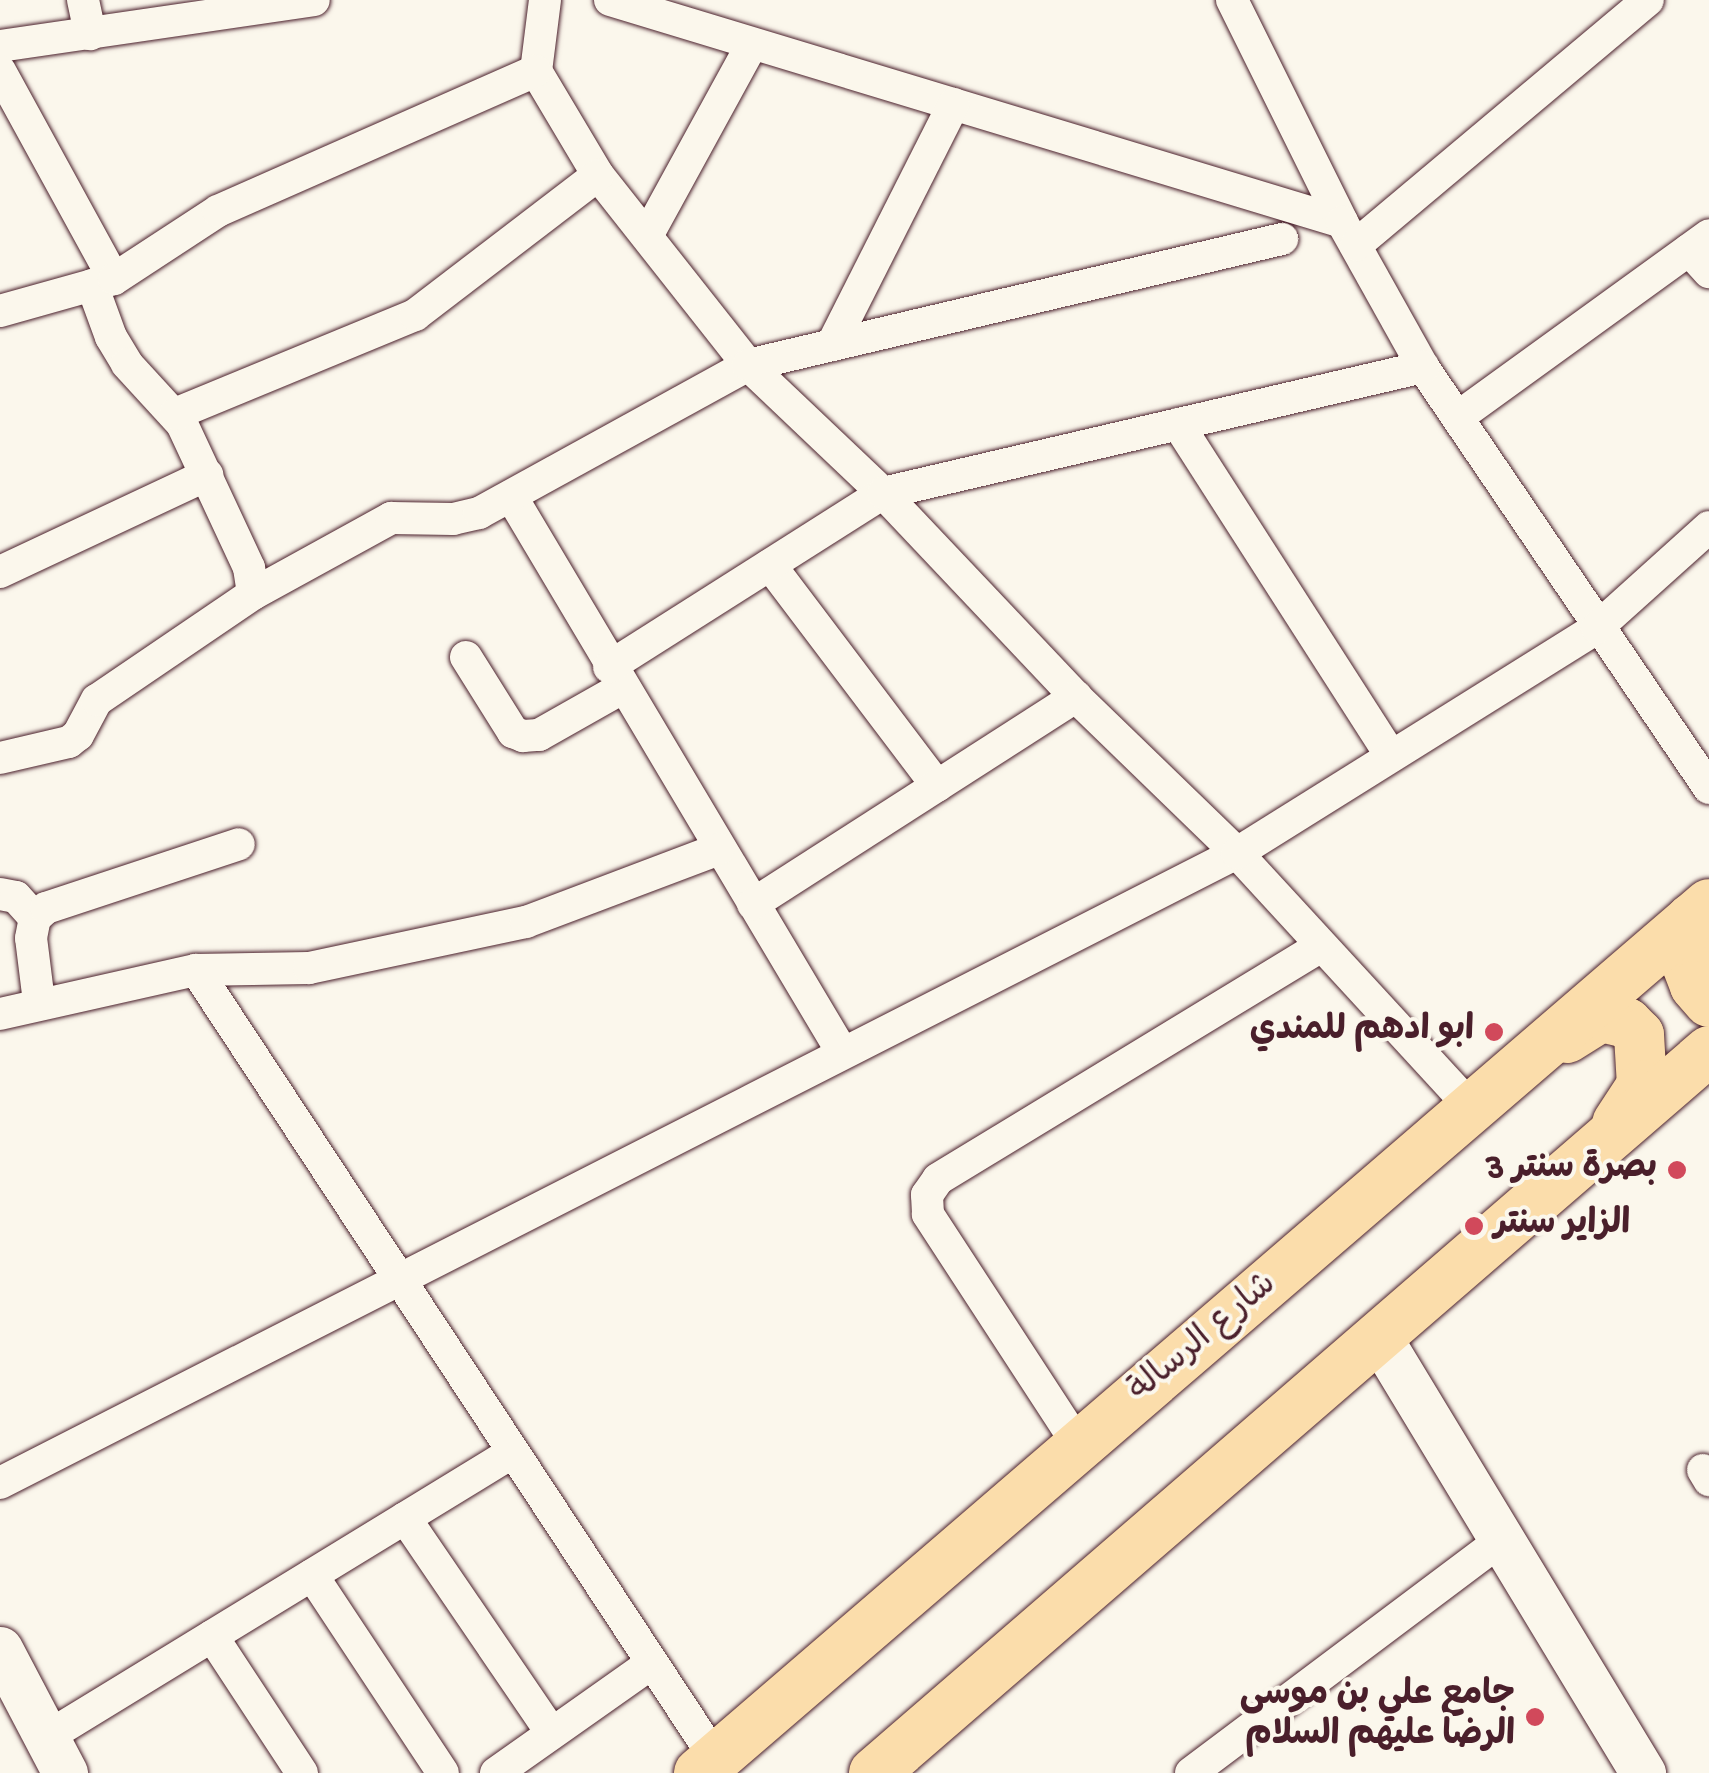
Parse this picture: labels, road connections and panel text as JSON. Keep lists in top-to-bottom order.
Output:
{
  "streets": {
    "main road": ["شارع الرسالة"]
  },
  "places": [
    "ابو ادهم للمندي",
    "بصرة سنتر 3",
    "الزاير سنتر",
    "جامع علي بن موسى الرضا عليهم السلام"
  ]
}
